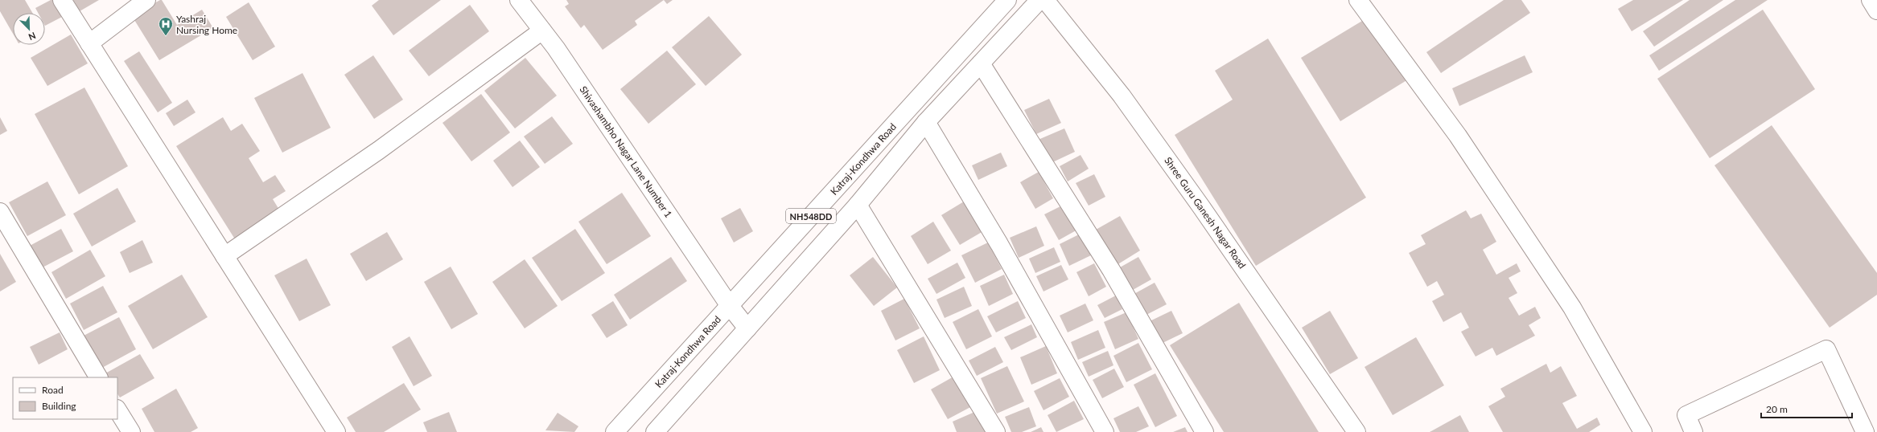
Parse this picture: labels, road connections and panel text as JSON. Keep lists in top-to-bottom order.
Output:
{
  "streets": {
    "main road": [
      "Shivashambho Nagar Lane Number 1",
      "Katraj-Kondhwa Road",
      "Shree Guru Ganesh Nagar Road",
      "NH548DD"
    ]
  },
  "crossings": [
    ["Shivashambho Nagar Lane Number 1", "Katraj-Kondhwa Road"],
    ["Shivashambho Nagar Lane Number 1", "NH548DD"]
  ],
  "places": {
    "hospital": ["Yashraj Nursing Home"]
  },
  "legend": ["Road", "Building"],
  "scale_bar": "20 m",
  "north": "bottom right"
}
